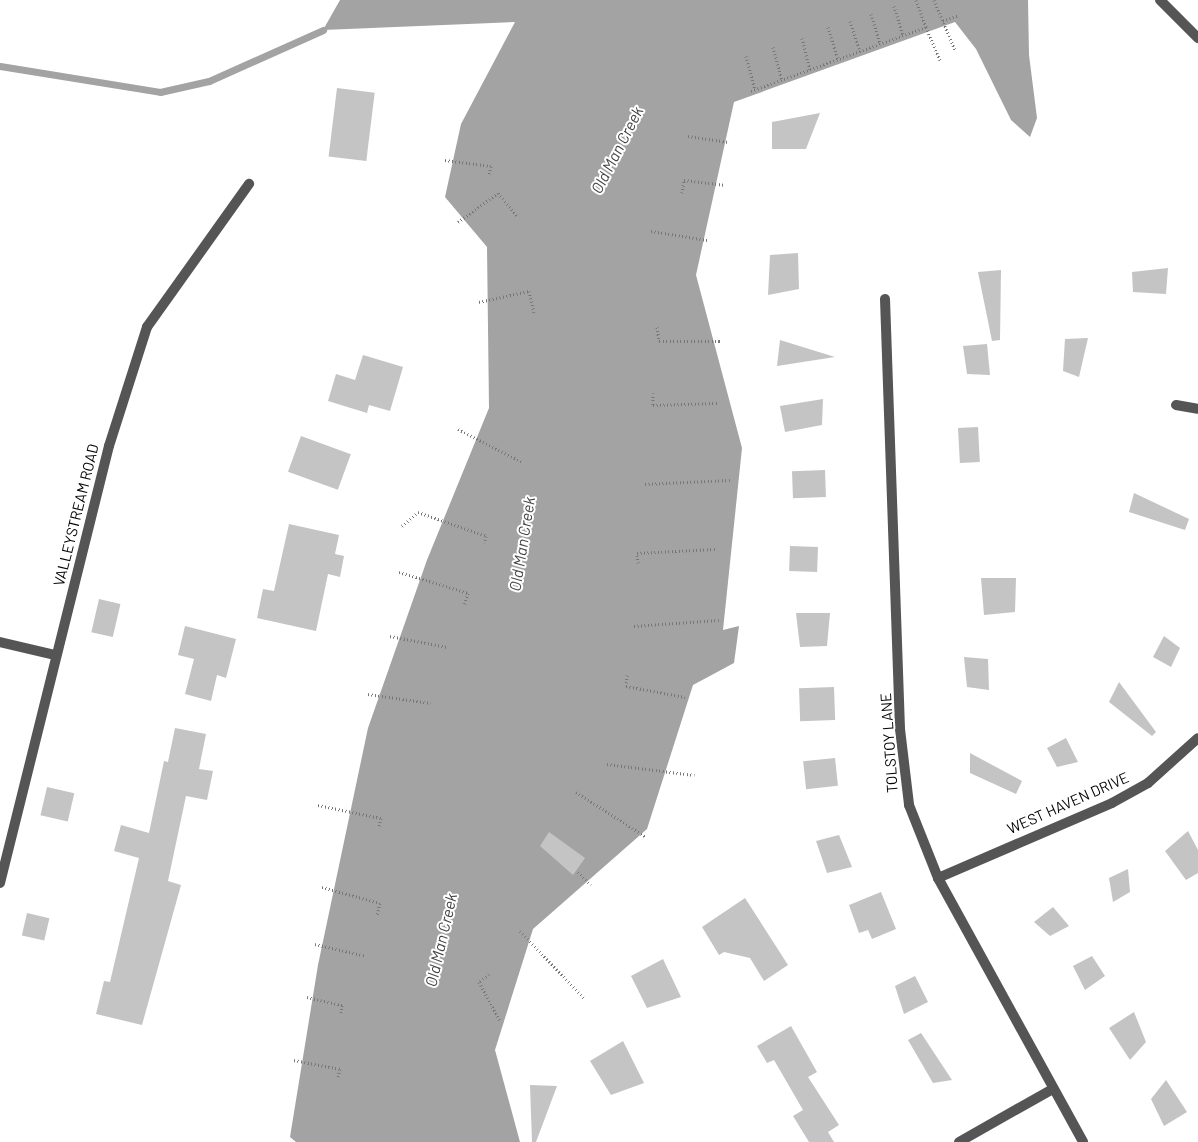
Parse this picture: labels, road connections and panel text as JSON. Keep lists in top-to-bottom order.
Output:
{
  "streets": {
    "street": ["VALLEYSTREAM ROAD", "TOLSTOY LANE", "WEST HAVEN DRIVE"]
  },
  "crossings": [
    ["TOLSTOY LANE", "WEST HAVEN DRIVE"]
  ],
  "water": ["Old Man Creek"]
}
